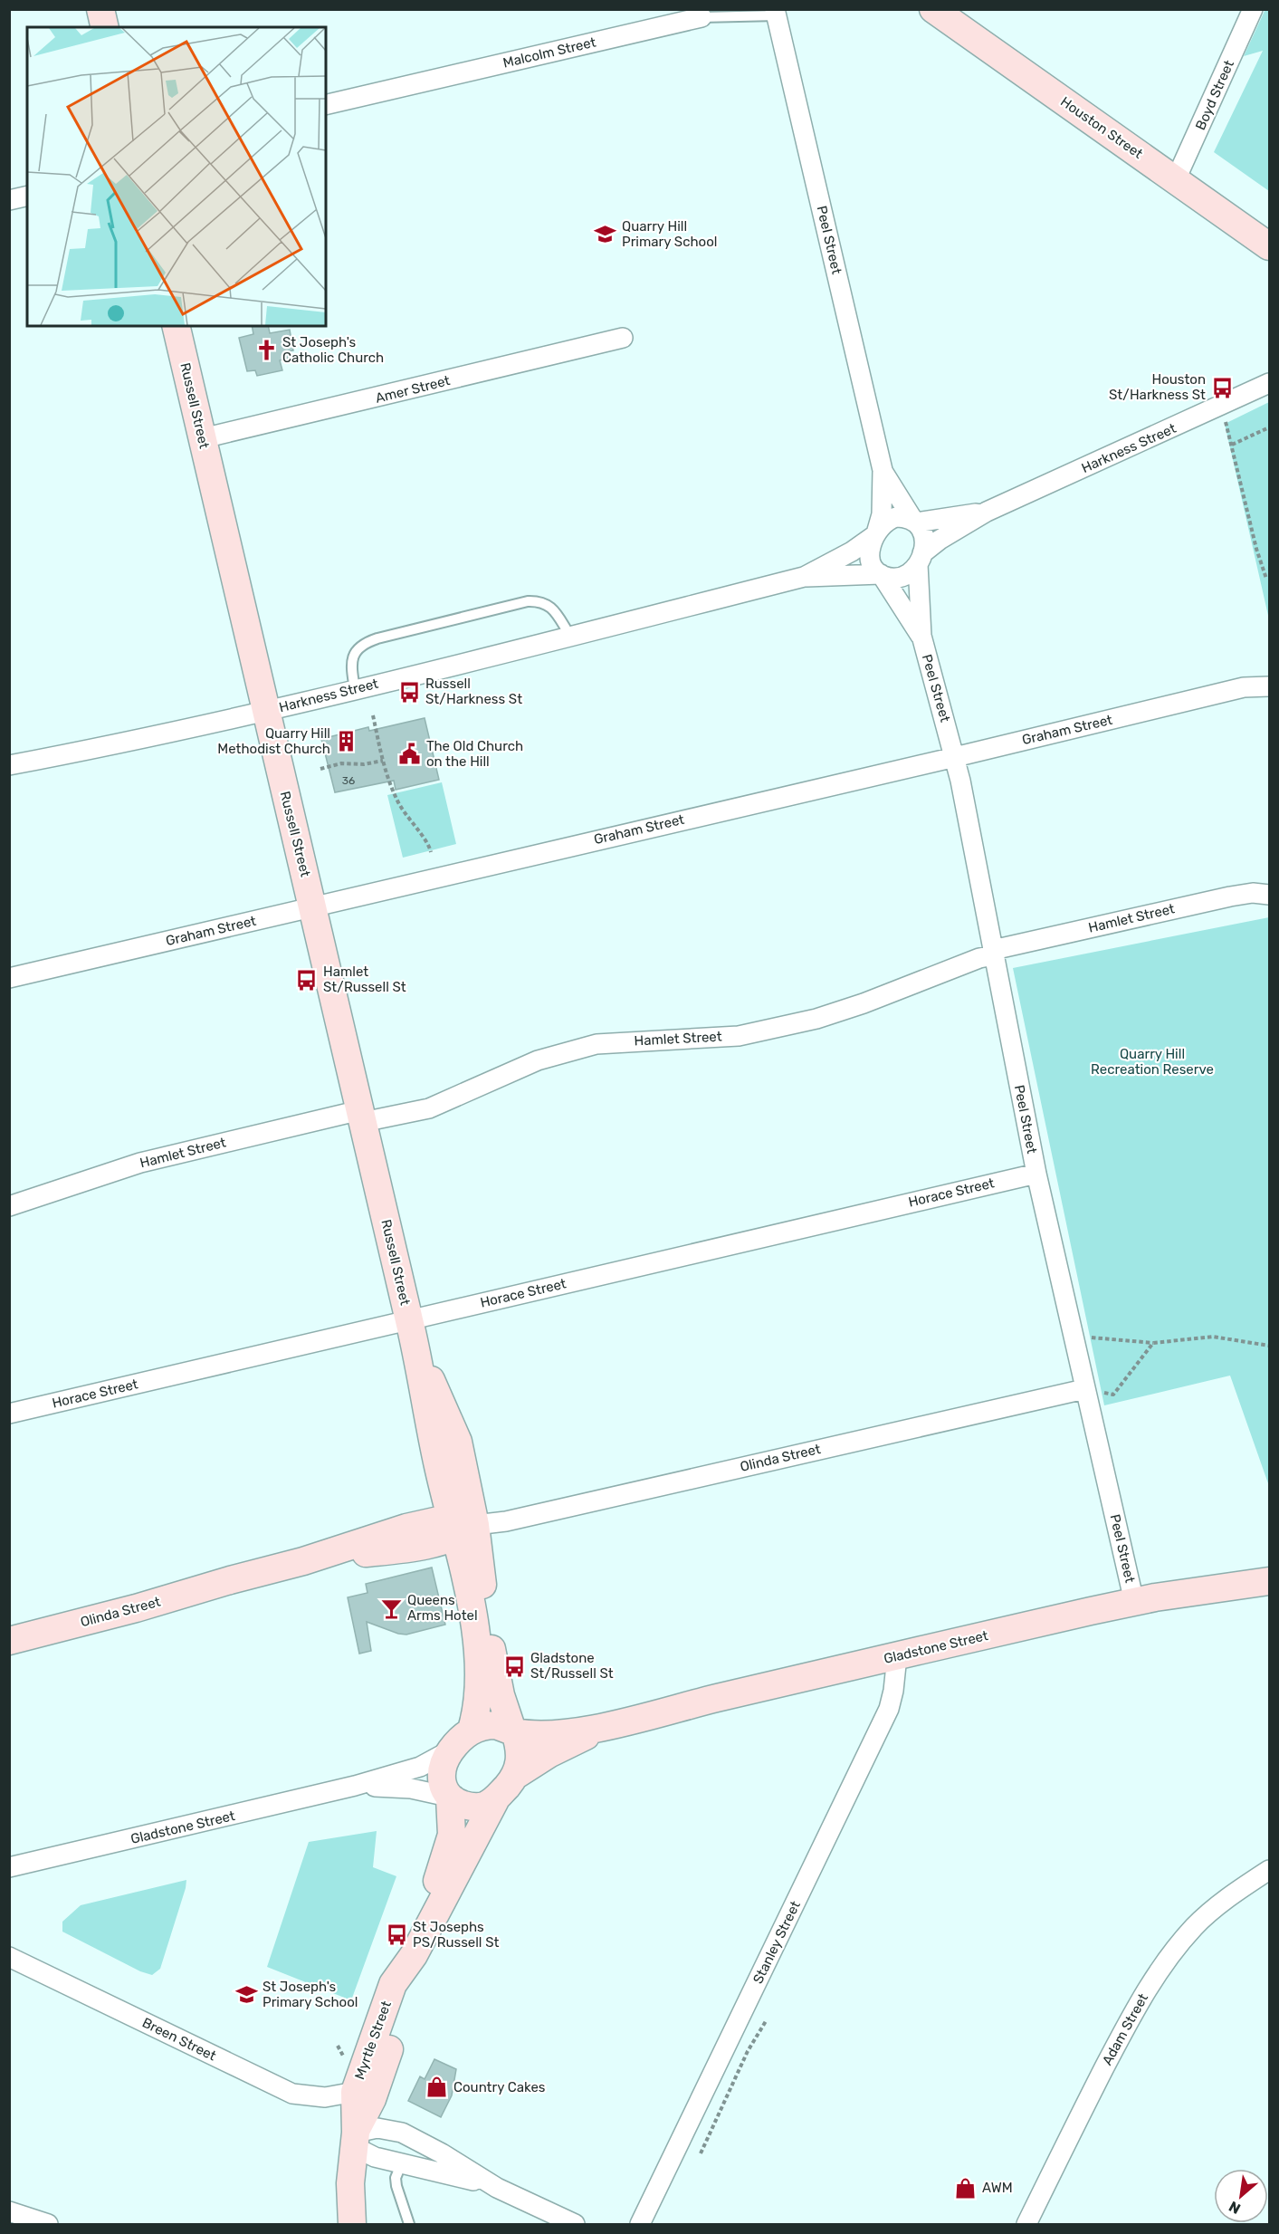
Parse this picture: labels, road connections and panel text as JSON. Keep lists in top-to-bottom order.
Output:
{
  "streets": {
    "main road": [
      "Houston Street",
      "Russell Street",
      "Olinda Street",
      "Gladstone Street",
      "Myrtle Street"
    ],
    "street": [
      "Malcolm Street",
      "Boyd Street",
      "Peel Street",
      "Amer Street",
      "Harkness Street",
      "Graham Street",
      "Hamlet Street",
      "Horace Street",
      "Stanley Street",
      "Adam Street",
      "Breen Street"
    ]
  },
  "crossings": [
    ["Malcolm Street", "Peel Street"],
    ["Boyd Street", "Houston Street"],
    ["Peel Street", "Harkness Street"],
    ["Peel Street", "Graham Street"],
    ["Peel Street", "Hamlet Street"],
    ["Peel Street", "Horace Street"],
    ["Peel Street", "Olinda Street"],
    ["Peel Street", "Gladstone Street"],
    ["Amer Street", "Russell Street"],
    ["Russell Street", "Harkness Street"],
    ["Russell Street", "Graham Street"],
    ["Russell Street", "Hamlet Street"],
    ["Russell Street", "Horace Street"],
    ["Russell Street", "Olinda Street"],
    ["Russell Street", "Gladstone Street"],
    ["Russell Street", "Myrtle Street"],
    ["Gladstone Street", "Stanley Street"],
    ["Gladstone Street", "Myrtle Street"],
    ["Breen Street", "Myrtle Street"]
  ],
  "parks": ["Quarry Hill Recreation Reserve"],
  "places": {
    "school or university": ["Quarry Hill Primary School", "St Joseph's Primary School"],
    "church": ["St Joseph's Catholic Church"],
    "bus stop": [
      "Houston St/Harkness St",
      "Russell St/Harkness St",
      "Hamlet St/Russell St",
      "Gladstone St/Russell St",
      "St Josephs PS/Russell St"
    ],
    "building": ["Quarry Hill Methodist Church"],
    "public building": ["The Old Church on the Hill"],
    "bar": ["Queens Arms Hotel"],
    "shop": ["Country Cakes", "AWM"]
  },
  "house_numbers": ["36"],
  "north": "bottom left"
}
